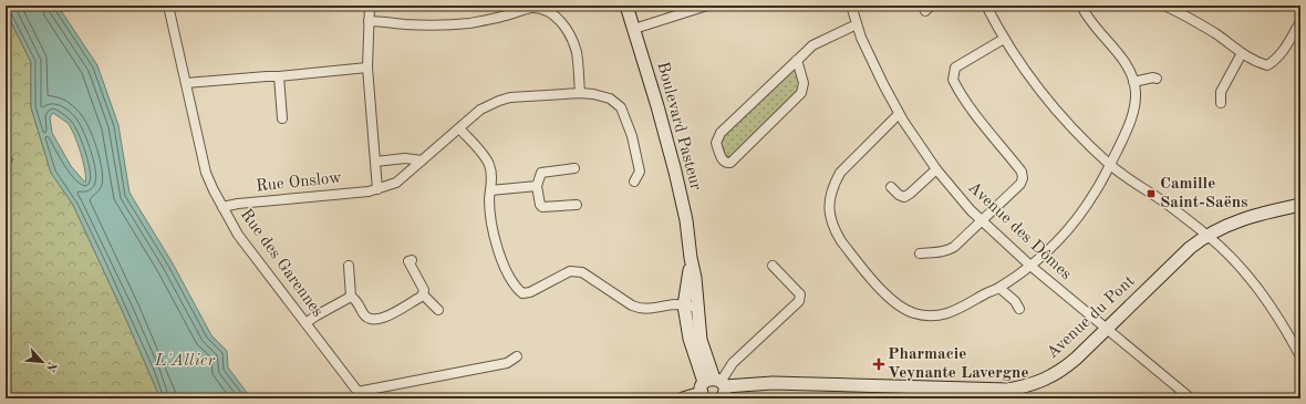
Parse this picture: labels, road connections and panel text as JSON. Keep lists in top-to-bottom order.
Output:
{
  "streets": {
    "street": [
      "Boulevard Pasteur",
      "Rue Onslow",
      "Avenue des Dômes",
      "Rue des Garennes",
      "Avenue du Pont"
    ]
  },
  "crossings": [
    ["Boulevard Pasteur", "Avenue du Pont"],
    ["Rue Onslow", "Rue des Garennes"],
    ["Avenue des Dômes", "Avenue du Pont"]
  ],
  "water": ["L'Allier"],
  "places": {
    "transit": ["Camille Saint-Saëns"],
    "health": ["Pharmacie Veynante Lavergne"]
  },
  "north": "bottom right"
}
